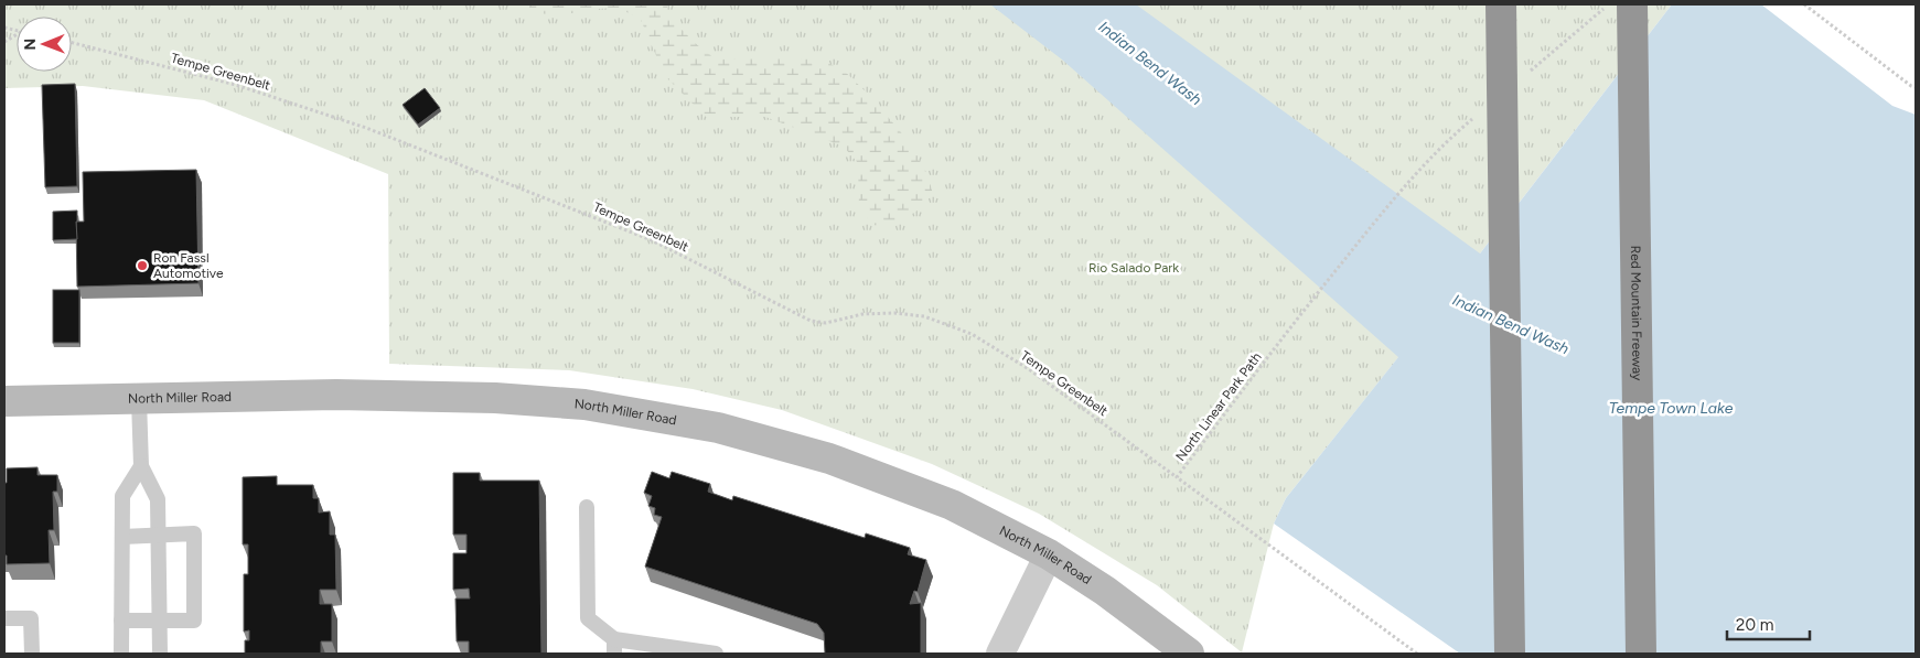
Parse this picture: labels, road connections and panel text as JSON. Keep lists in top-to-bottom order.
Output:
{
  "streets": {
    "highway": ["Red Mountain Freeway"],
    "street": ["North Miller Road"],
    "path": ["Tempe Greenbelt", "North Linear Park Path"]
  },
  "crossings": [
    ["Tempe Greenbelt", "North Linear Park Path"]
  ],
  "water": ["Indian Bend Wash", "Tempe Town Lake"],
  "parks": ["Rio Salado Park"],
  "places": ["Ron Fassl Automotive"],
  "scale_bar": "20 m",
  "north": "left"
}
